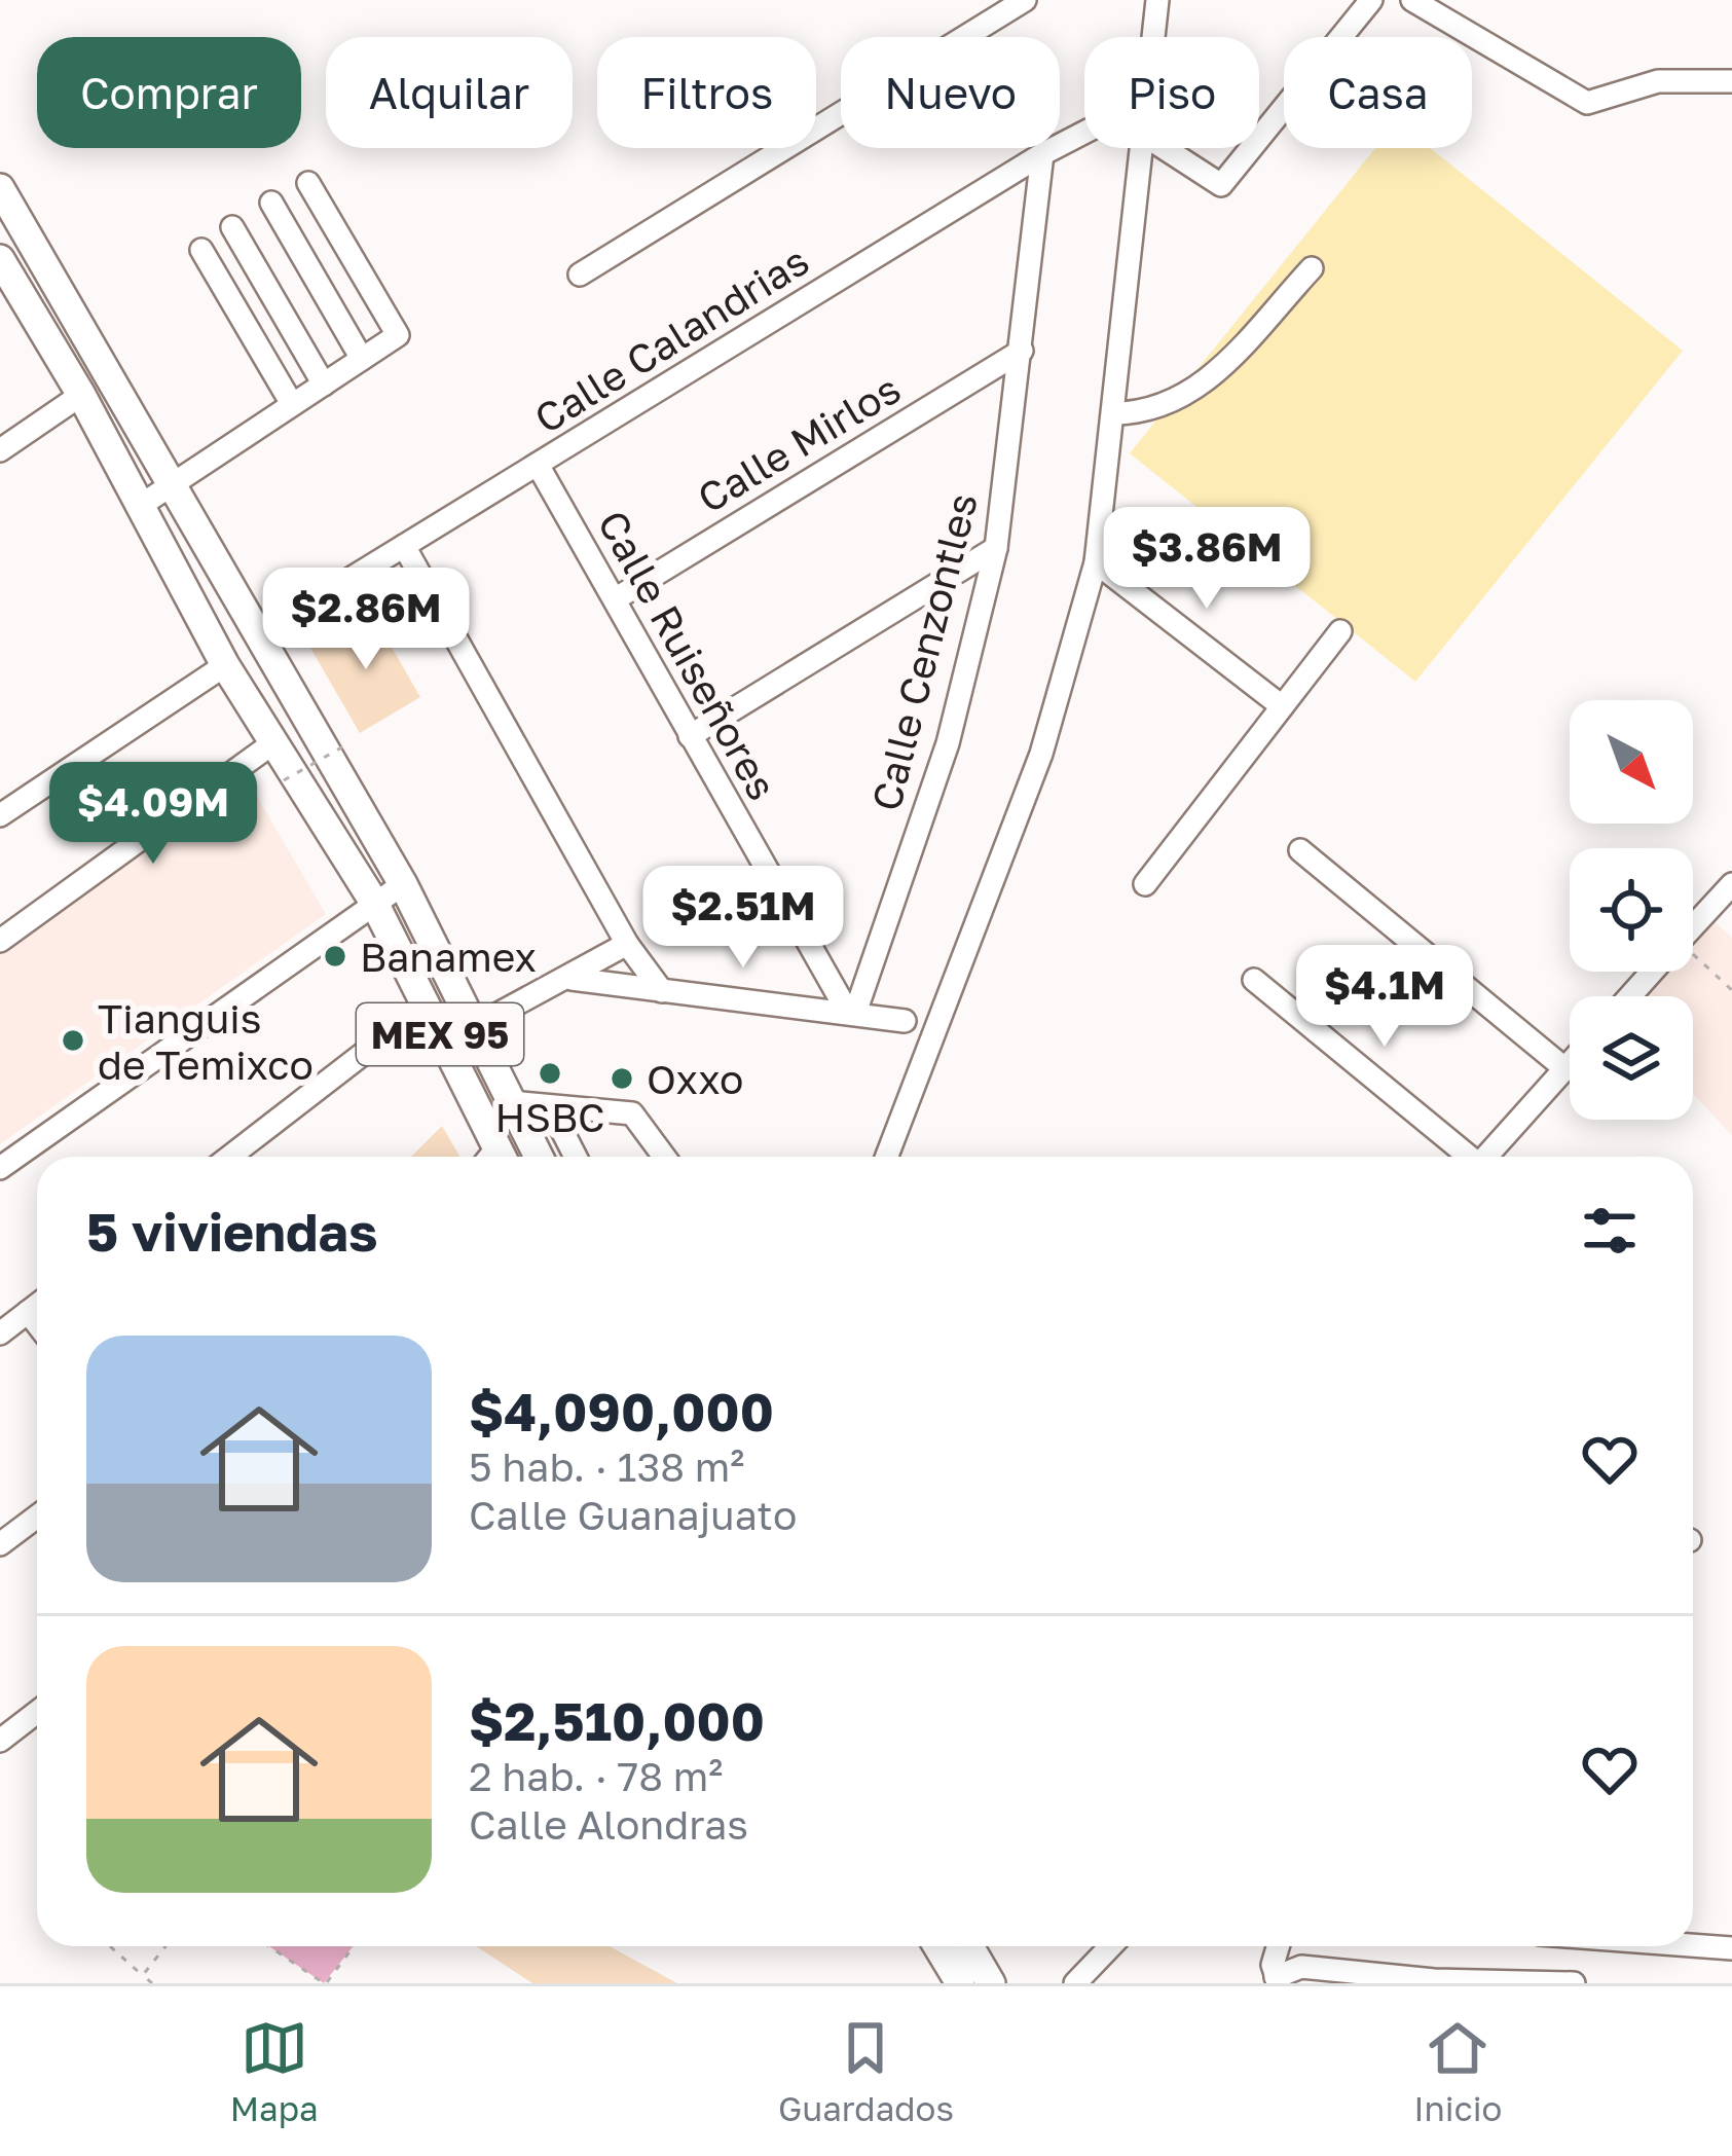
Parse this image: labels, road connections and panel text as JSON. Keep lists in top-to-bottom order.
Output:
{
  "streets": {
    "main road": ["MEX 95"],
    "street": [
      "Calle Calandrias",
      "Calle Mirlos",
      "Calle Cenzontles",
      "Calle Ruiseñores"
    ]
  },
  "crossings": [
    ["Calle Calandrias", "Calle Cenzontles"],
    ["Calle Calandrias", "Calle Ruiseñores"],
    ["Calle Calandrias", "MEX 95"],
    ["Calle Mirlos", "Calle Cenzontles"],
    ["Calle Mirlos", "Calle Ruiseñores"],
    ["Calle Cenzontles", "Calle Ruiseñores"]
  ],
  "places": [
    "Banamex",
    "Tianguis de Temixco",
    "HSBC",
    "Oxxo"
  ],
  "north": "bottom right",
  "page": {
    "chip": [
      "Comprar",
      "Alquilar",
      "Filtros",
      "Nuevo",
      "Piso",
      "Casa"
    ],
    "price": [
      "$3.86M",
      "$2.86M",
      "$4.09M",
      "$2.51M",
      "$4.1M"
    ],
    "heading": "5 viviendas",
    "list": [
      {
        "name": "$4,090,000",
        "note": "5 hab. · 138 m² · Calle Guanajuato"
      },
      {
        "name": "$2,510,000",
        "note": "2 hab. · 78 m² · Calle Alondras"
      }
    ],
    "tabs": ["Mapa", "Guardados", "Inicio"]
  }
}
